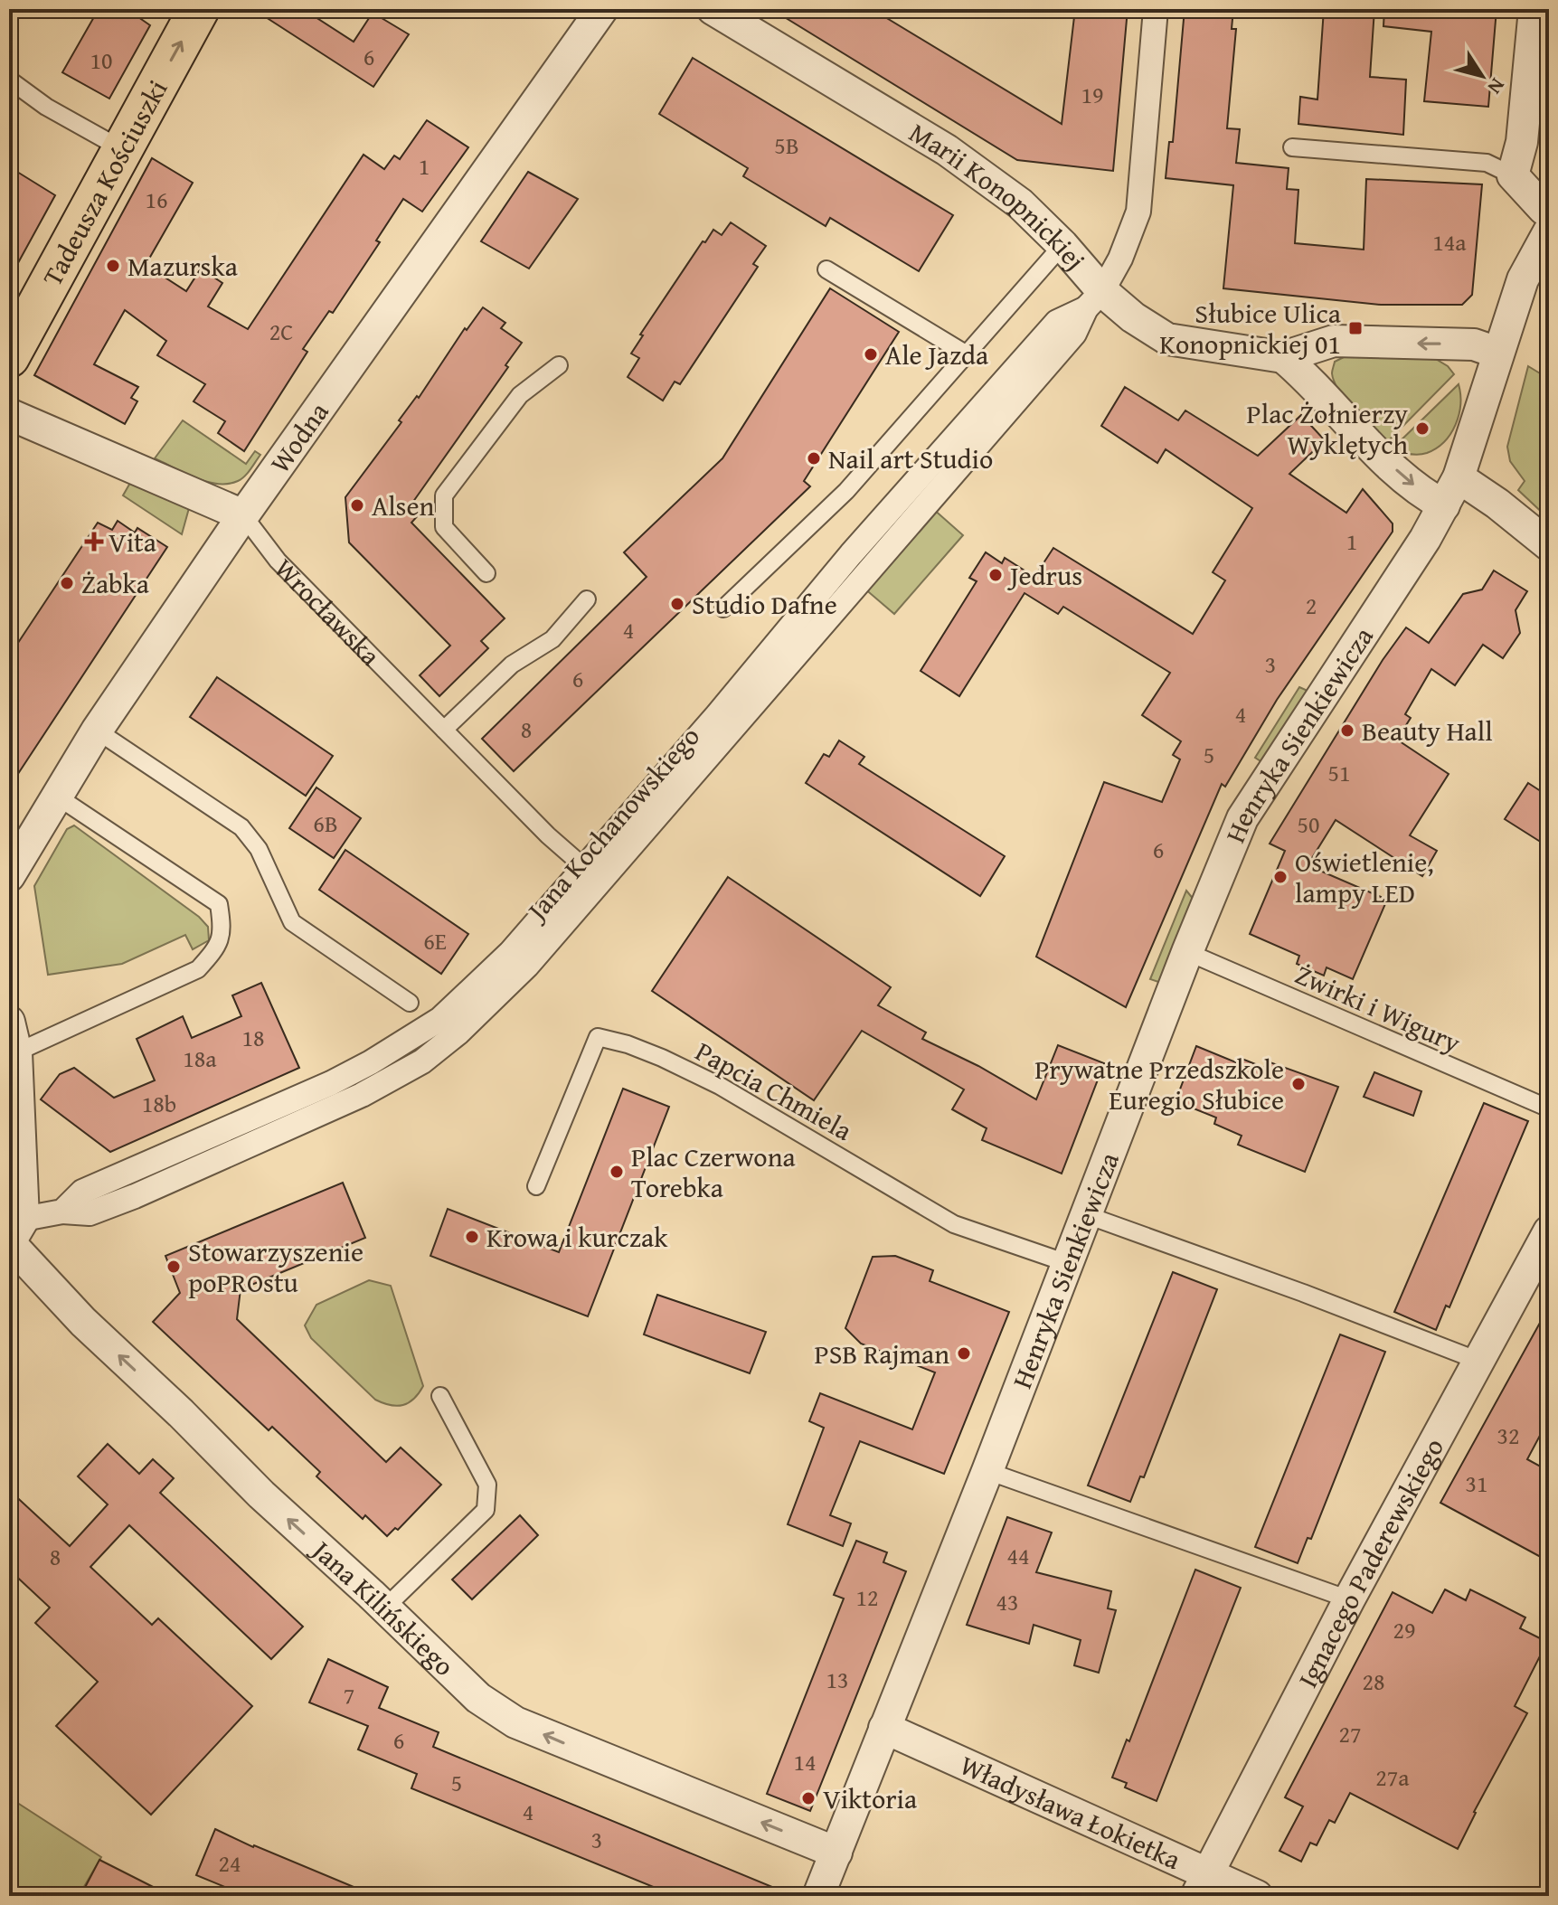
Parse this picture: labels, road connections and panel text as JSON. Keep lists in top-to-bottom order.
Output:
{
  "streets": {
    "main road": ["Tadeusza Kościuszki"],
    "street": [
      "Marii Konopnickiej",
      "Wodna",
      "Wrocławska",
      "Henryka Sienkiewicza",
      "Jana Kochanowskiego",
      "Ignacego Paderewskiego",
      "Jana Kilińskiego",
      "Władysława Łokietka"
    ],
    "lane": ["Żwirki i Wigury", "Papcia Chmiela"]
  },
  "crossings": [
    ["Marii Konopnickiej", "Henryka Sienkiewicza"],
    ["Marii Konopnickiej", "Jana Kochanowskiego"],
    ["Wodna", "Wrocławska"],
    ["Wrocławska", "Jana Kochanowskiego"],
    ["Henryka Sienkiewicza", "Żwirki i Wigury"],
    ["Henryka Sienkiewicza", "Papcia Chmiela"],
    ["Henryka Sienkiewicza", "Jana Kilińskiego"],
    ["Henryka Sienkiewicza", "Władysława Łokietka"],
    ["Jana Kochanowskiego", "Jana Kilińskiego"],
    ["Ignacego Paderewskiego", "Władysława Łokietka"]
  ],
  "one_way": ["Tadeusza Kościuszki", "Jana Kilińskiego"],
  "places": {
    "other": [
      "Mazurska",
      "Ale Jazda",
      "Plac Żołnierzy Wyklętych",
      "Nail art Studio",
      "Alsen",
      "Jedrus",
      "Żabka",
      "Studio Dafne",
      "Beauty Hall",
      "Oświetlenie, lampy LED",
      "Prywatne Przedszkole Euregio Słubice",
      "Plac Czerwona Torebka",
      "Krowa i kurczak",
      "Stowarzyszenie poPROstu",
      "PSB Rajman",
      "Viktoria"
    ],
    "transit": ["Słubice Ulica Konopnickiej 01"],
    "health": ["Vita"]
  },
  "house_numbers": [
    "6",
    "10",
    "19",
    "5B",
    "1",
    "16",
    "14a",
    "2C",
    "1",
    "2",
    "4",
    "3",
    "6",
    "4",
    "8",
    "5",
    "51",
    "6B",
    "50",
    "6",
    "6E",
    "18",
    "18a",
    "18b",
    "32",
    "31",
    "44",
    "8",
    "12",
    "43",
    "29",
    "13",
    "28",
    "7",
    "27",
    "6",
    "14",
    "27a",
    "5",
    "4",
    "3",
    "24"
  ],
  "north": "bottom right"
}
